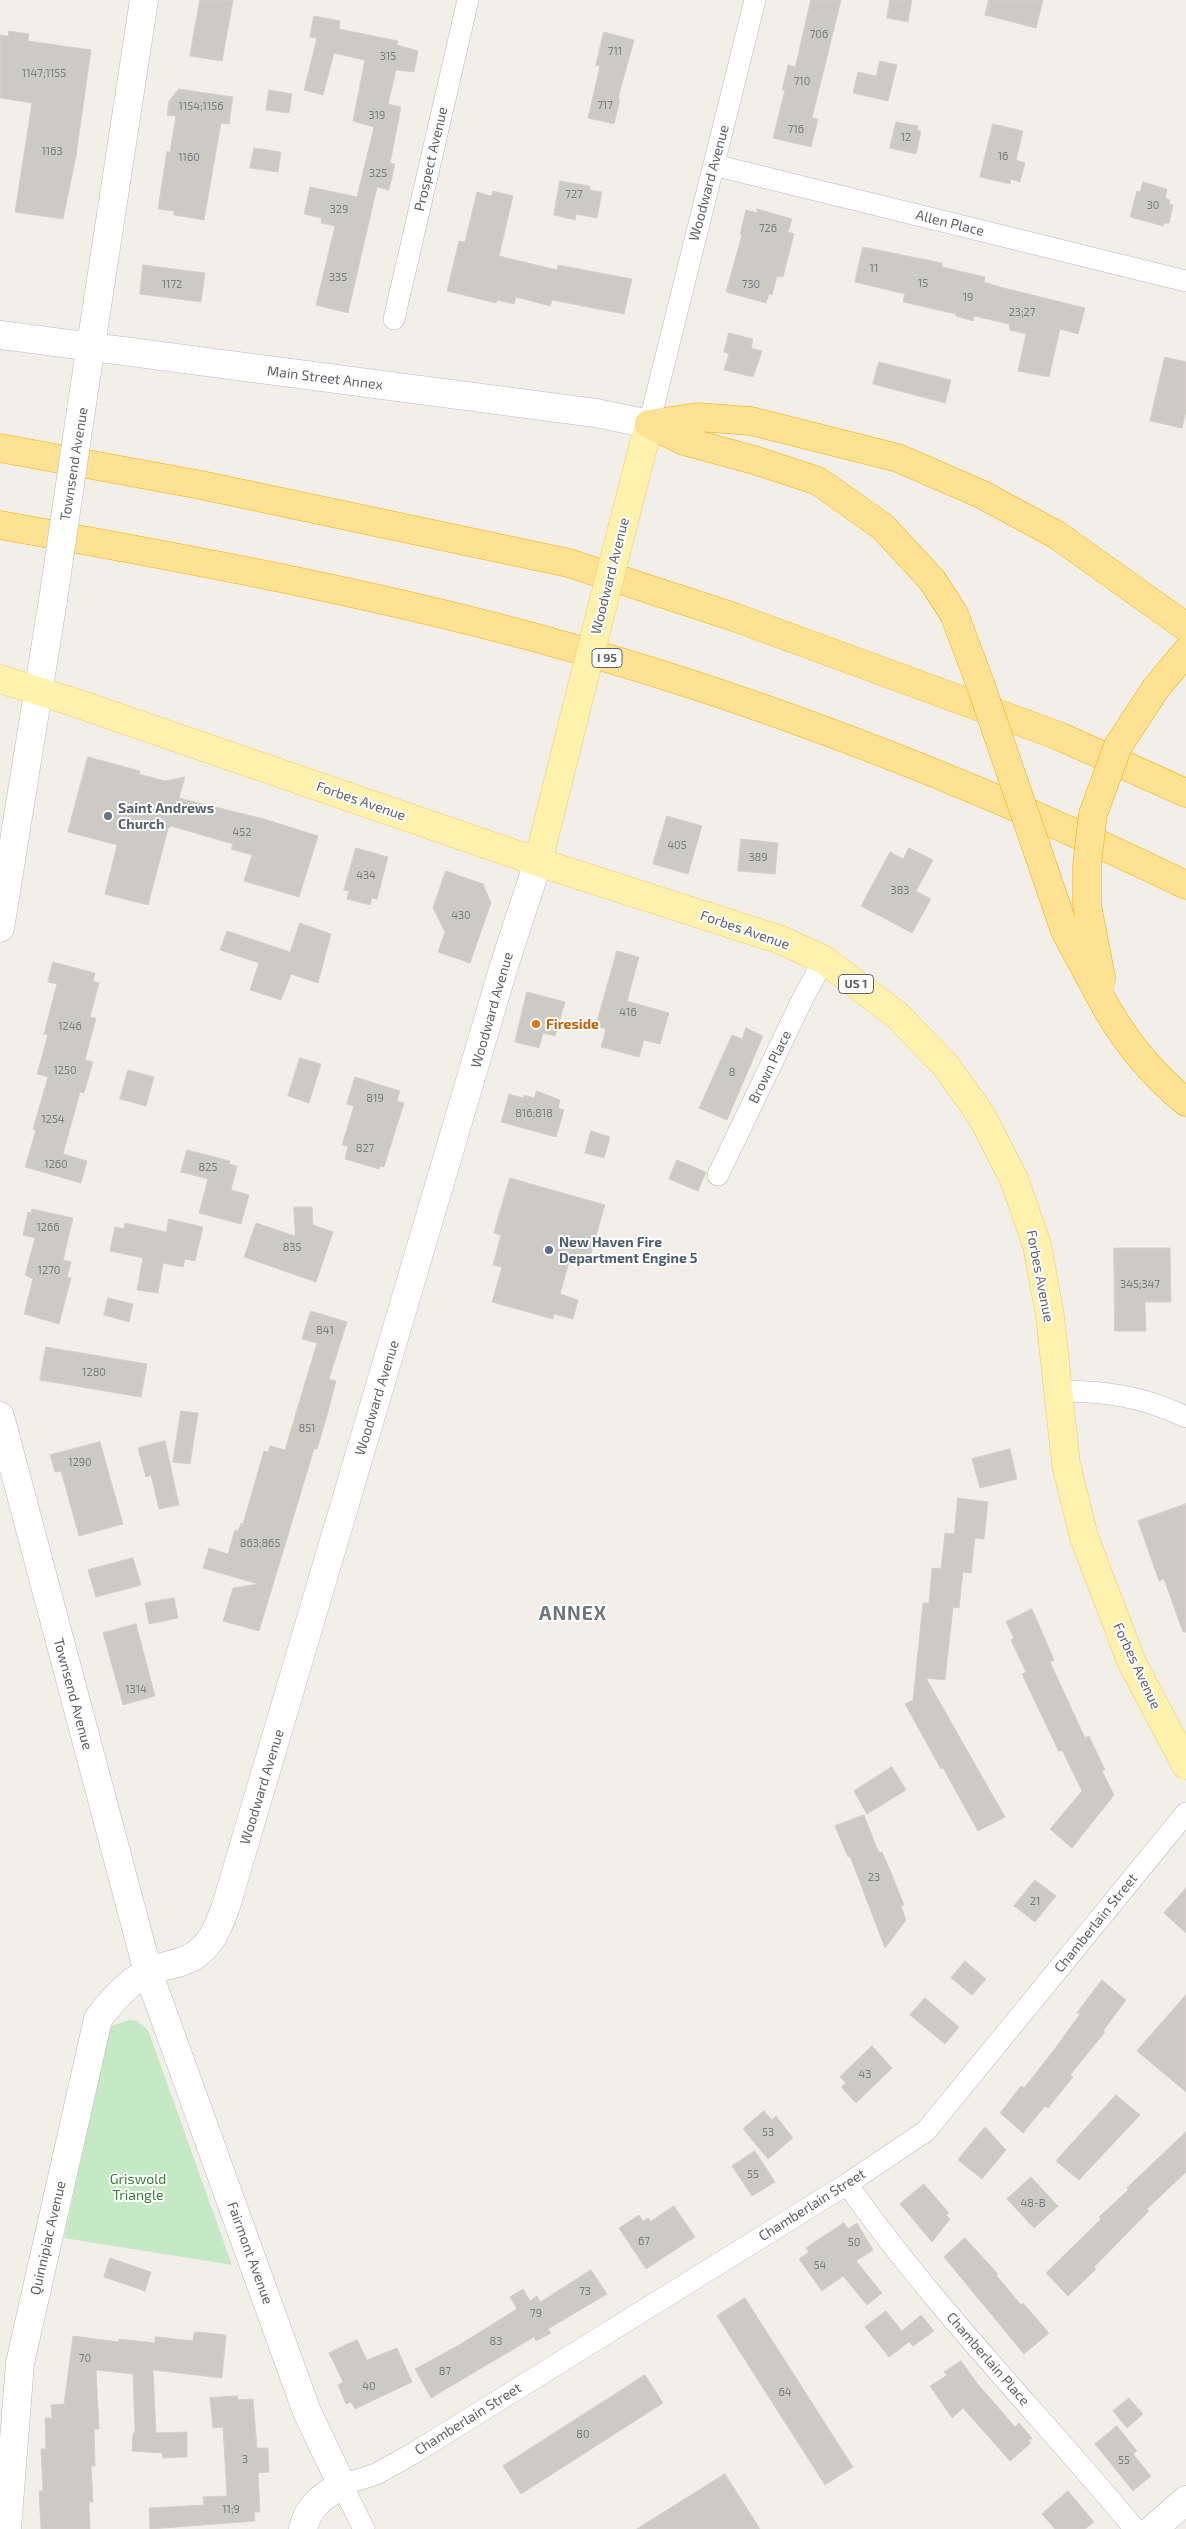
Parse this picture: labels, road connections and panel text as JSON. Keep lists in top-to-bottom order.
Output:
{
  "streets": {
    "highway": ["I 95"],
    "main road": [
      "Woodward Avenue",
      "Main Street Annex",
      "Townsend Avenue",
      "Forbes Avenue",
      "US 1",
      "Quinnipiac Avenue",
      "Fairmont Avenue"
    ],
    "street": [
      "Prospect Avenue",
      "Allen Place",
      "Brown Place",
      "Chamberlain Street",
      "Chamberlain Place"
    ]
  },
  "crossings": [
    ["Woodward Avenue", "Allen Place"],
    ["Woodward Avenue", "Main Street Annex"],
    ["Woodward Avenue", "Townsend Avenue"],
    ["Woodward Avenue", "Forbes Avenue"],
    ["Woodward Avenue", "Quinnipiac Avenue"],
    ["Woodward Avenue", "Fairmont Avenue"],
    ["Main Street Annex", "Townsend Avenue"],
    ["Townsend Avenue", "Forbes Avenue"],
    ["Townsend Avenue", "Quinnipiac Avenue"],
    ["Townsend Avenue", "Fairmont Avenue"],
    ["Forbes Avenue", "Brown Place"],
    ["Chamberlain Street", "Fairmont Avenue"],
    ["Chamberlain Street", "Chamberlain Place"],
    ["Quinnipiac Avenue", "Fairmont Avenue"]
  ],
  "districts": ["ANNEX"],
  "parks": ["Griswold Triangle"],
  "places": ["Saint Andrews Church", "Fireside", "New Haven Fire Department Engine 5"],
  "house_numbers": [
    "706",
    "711",
    "315",
    "1147;1155",
    "710",
    "717",
    "1154;1156",
    "319",
    "716",
    "12",
    "1163",
    "16",
    "1160",
    "325",
    "727",
    "30",
    "329",
    "726",
    "11",
    "335",
    "15",
    "1172",
    "730",
    "19",
    "23;27",
    "452",
    "405",
    "389",
    "434",
    "383",
    "430",
    "416",
    "1246",
    "1250",
    "8",
    "819",
    "816;818",
    "1254",
    "827",
    "1260",
    "825",
    "1266",
    "835",
    "1270",
    "345;347",
    "841",
    "1280",
    "851",
    "1290",
    "863;865",
    "1314",
    "23",
    "21",
    "43",
    "53",
    "55",
    "48-B",
    "67",
    "50",
    "54",
    "73",
    "79",
    "83",
    "70",
    "87",
    "40",
    "64",
    "80",
    "3",
    "55",
    "11;9"
  ]
}
